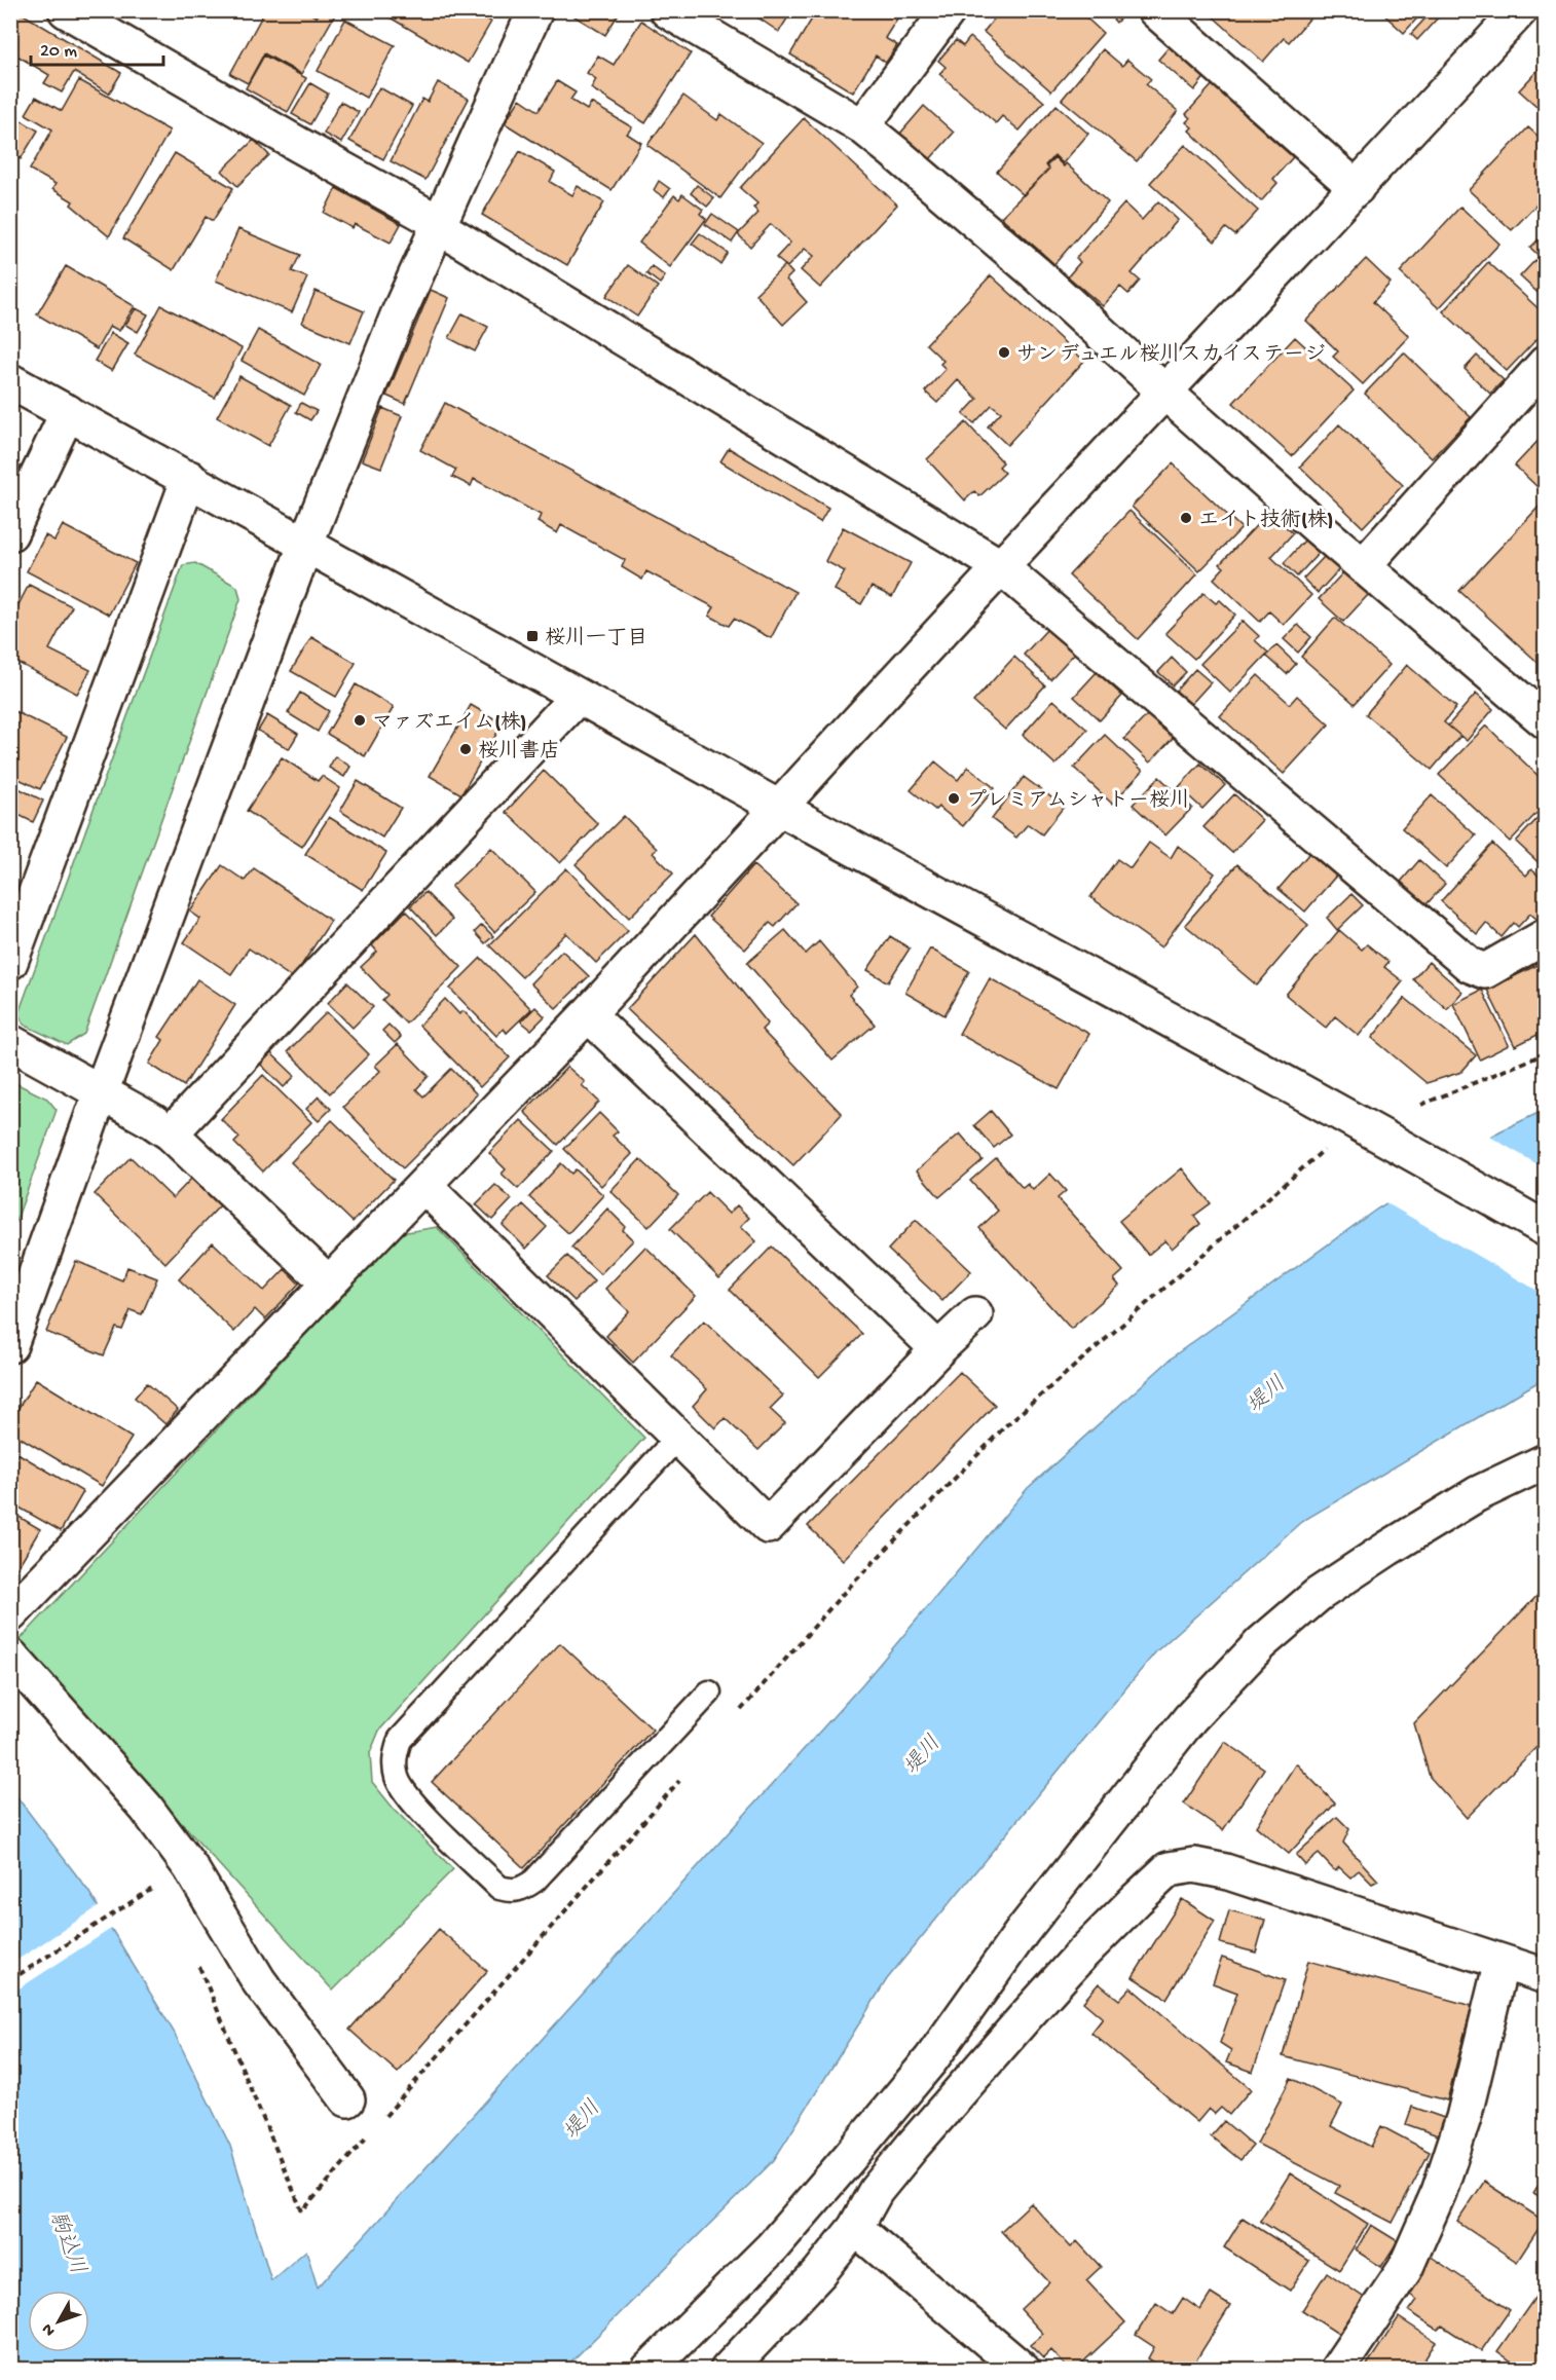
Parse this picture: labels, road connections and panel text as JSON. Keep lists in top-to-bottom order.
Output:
{
  "water": ["堤川", "駒込川"],
  "places": {
    "other": [
      "サンデュエル桜川スカイステージ",
      "エイト技術(株)",
      "マァズエイム(株)",
      "桜川書店",
      "プレミアムシャトー桜川"
    ],
    "transit": ["桜川一丁目"]
  },
  "scale_bar": "20 m",
  "north": "bottom left"
}
